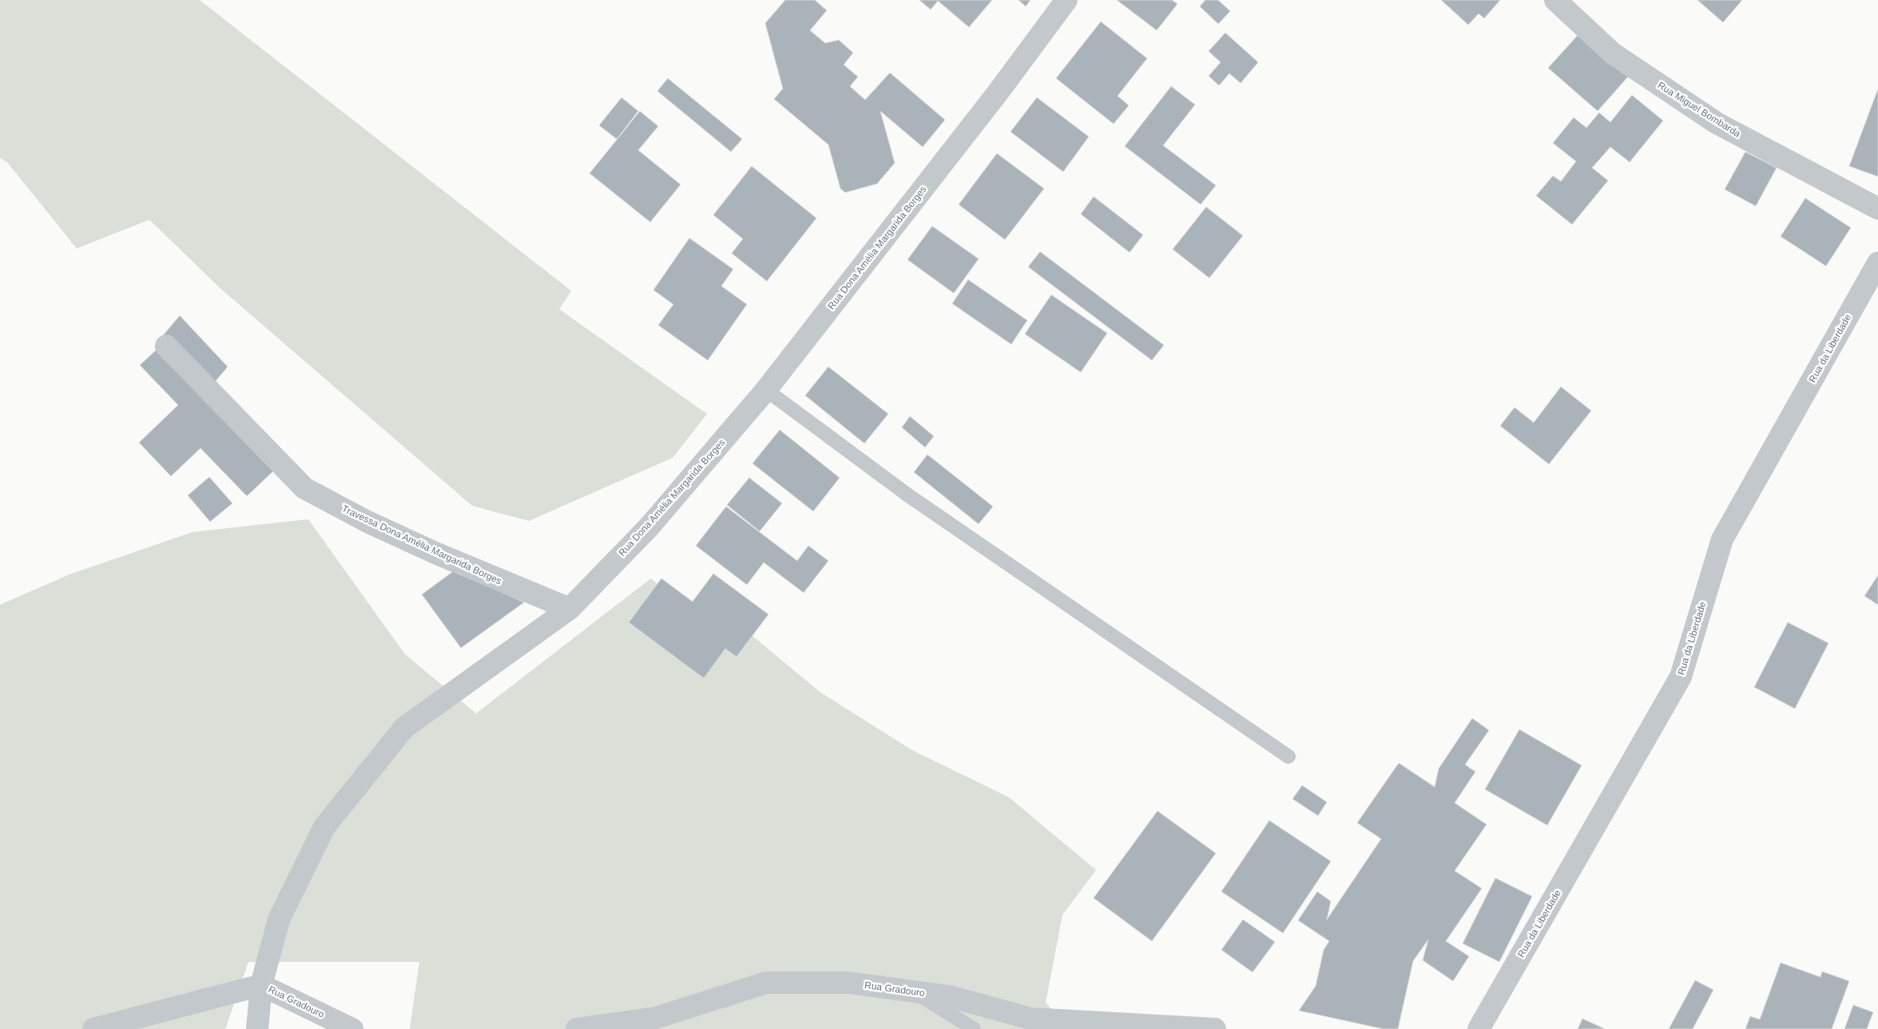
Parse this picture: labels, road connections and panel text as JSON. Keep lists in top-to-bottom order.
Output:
{
  "streets": {
    "street": [
      "Rua Miguel Bombarda",
      "Rua Dona Amélia Margarida Borges",
      "Rua da Liberdade",
      "Travessa Dona Amélia Margarida Borges",
      "Rua Gradouro"
    ]
  },
  "crossings": [
    ["Rua Dona Amélia Margarida Borges", "Travessa Dona Amélia Margarida Borges"],
    ["Rua Dona Amélia Margarida Borges", "Rua Gradouro"]
  ]
}
